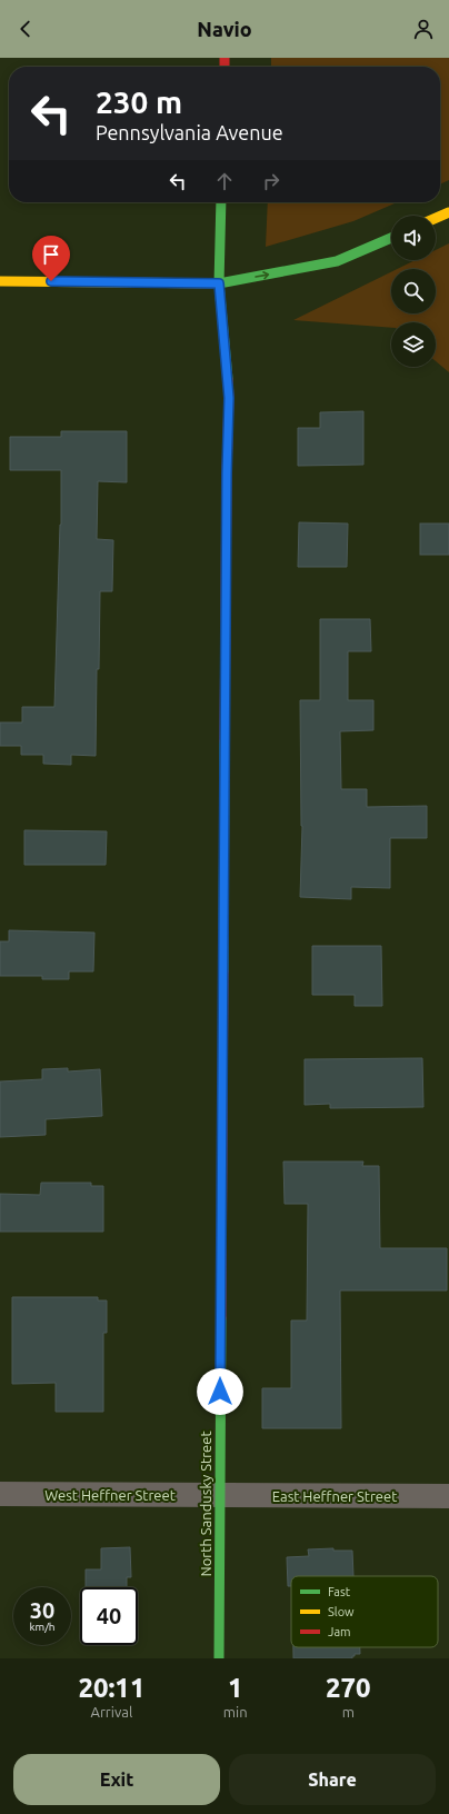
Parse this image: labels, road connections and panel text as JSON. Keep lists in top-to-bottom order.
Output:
{
  "streets": {
    "main road": ["North Sandusky Street"],
    "street": ["West Heffner Street", "East Heffner Street"]
  },
  "crossings": [
    ["West Heffner Street", "East Heffner Street"],
    ["West Heffner Street", "North Sandusky Street"],
    ["East Heffner Street", "North Sandusky Street"]
  ],
  "legend": ["Fast", "Slow", "Jam"],
  "page": {
    "header": "Navio",
    "turn": ["230 m", "Pennsylvania Avenue"],
    "speed": "30 km/h",
    "limit": "40",
    "eta": [
      "20:11",
      "Arrival",
      "1",
      "min",
      "270",
      "m"
    ],
    "buttons": ["Exit", "Share"]
  }
}
